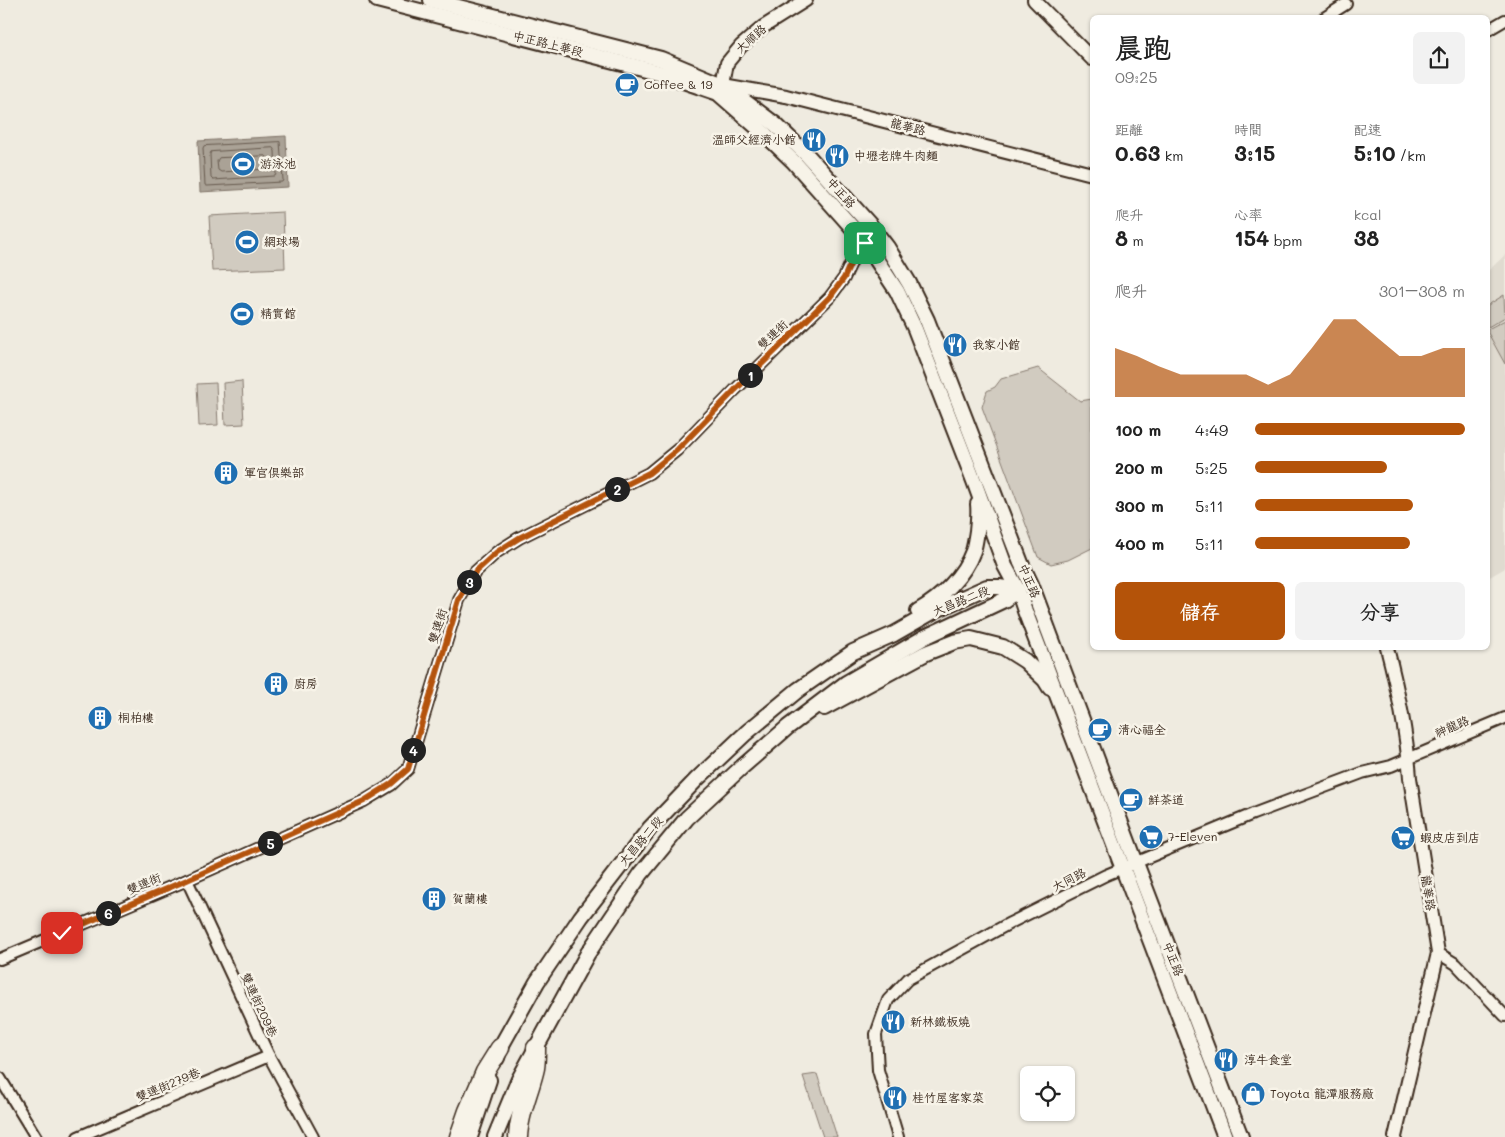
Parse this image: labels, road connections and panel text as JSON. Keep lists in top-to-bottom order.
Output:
{
  "streets": {
    "main road": ["中正路上華段", "中正路", "大昌路二段"],
    "street": [
      "大順路",
      "龍華路",
      "雙連街",
      "神龍路",
      "大同路",
      "雙連街209巷",
      "雙連街279巷"
    ]
  },
  "crossings": [
    ["大順路", "中正路上華段"],
    ["大順路", "龍華路"],
    ["大順路", "中正路"],
    ["中正路上華段", "龍華路"],
    ["中正路上華段", "中正路"],
    ["龍華路", "中正路"],
    ["龍華路", "神龍路"],
    ["龍華路", "大同路"],
    ["中正路", "雙連街"],
    ["中正路", "大昌路二段"],
    ["中正路", "大同路"],
    ["雙連街", "雙連街209巷"],
    ["神龍路", "大同路"],
    ["雙連街209巷", "雙連街279巷"]
  ],
  "places": {
    "cafe": ["Coffee & 19", "清心福全", "鮮茶道"],
    "restaurant": [
      "温師父經濟小館",
      "中壢老牌牛肉麵",
      "我家小館",
      "新林鐵板燒",
      "淳牛食堂",
      "桂竹屋客家菜"
    ],
    "sports": ["游泳池", "網球場", "精實館"],
    "building": [
      "軍官俱樂部",
      "廚房",
      "桐柏樓",
      "賀蘭樓"
    ],
    "supermarket": ["7-Eleven", "蝦皮店到店"],
    "shop": ["Toyota 龍潭服務廠"]
  },
  "page": {
    "heading": ["晨跑", "09:25"],
    "stats": [
      ["距離", "0.63 km"],
      ["時間", "3:15"],
      ["配速", "5:10 /km"],
      ["爬升", "8 m"],
      ["心率", "154 bpm"],
      ["kcal", "38"]
    ],
    "chart": ["爬升", "301–308 m"],
    "pins": [
      "1",
      "2",
      "3",
      "4",
      "5",
      "6"
    ],
    "list": [
      {
        "name": "100 m",
        "note": "4:49"
      },
      {
        "name": "200 m",
        "note": "5:25"
      },
      {
        "name": "300 m",
        "note": "5:11"
      },
      {
        "name": "400 m",
        "note": "5:11"
      }
    ],
    "buttons": ["儲存", "分享"]
  }
}
